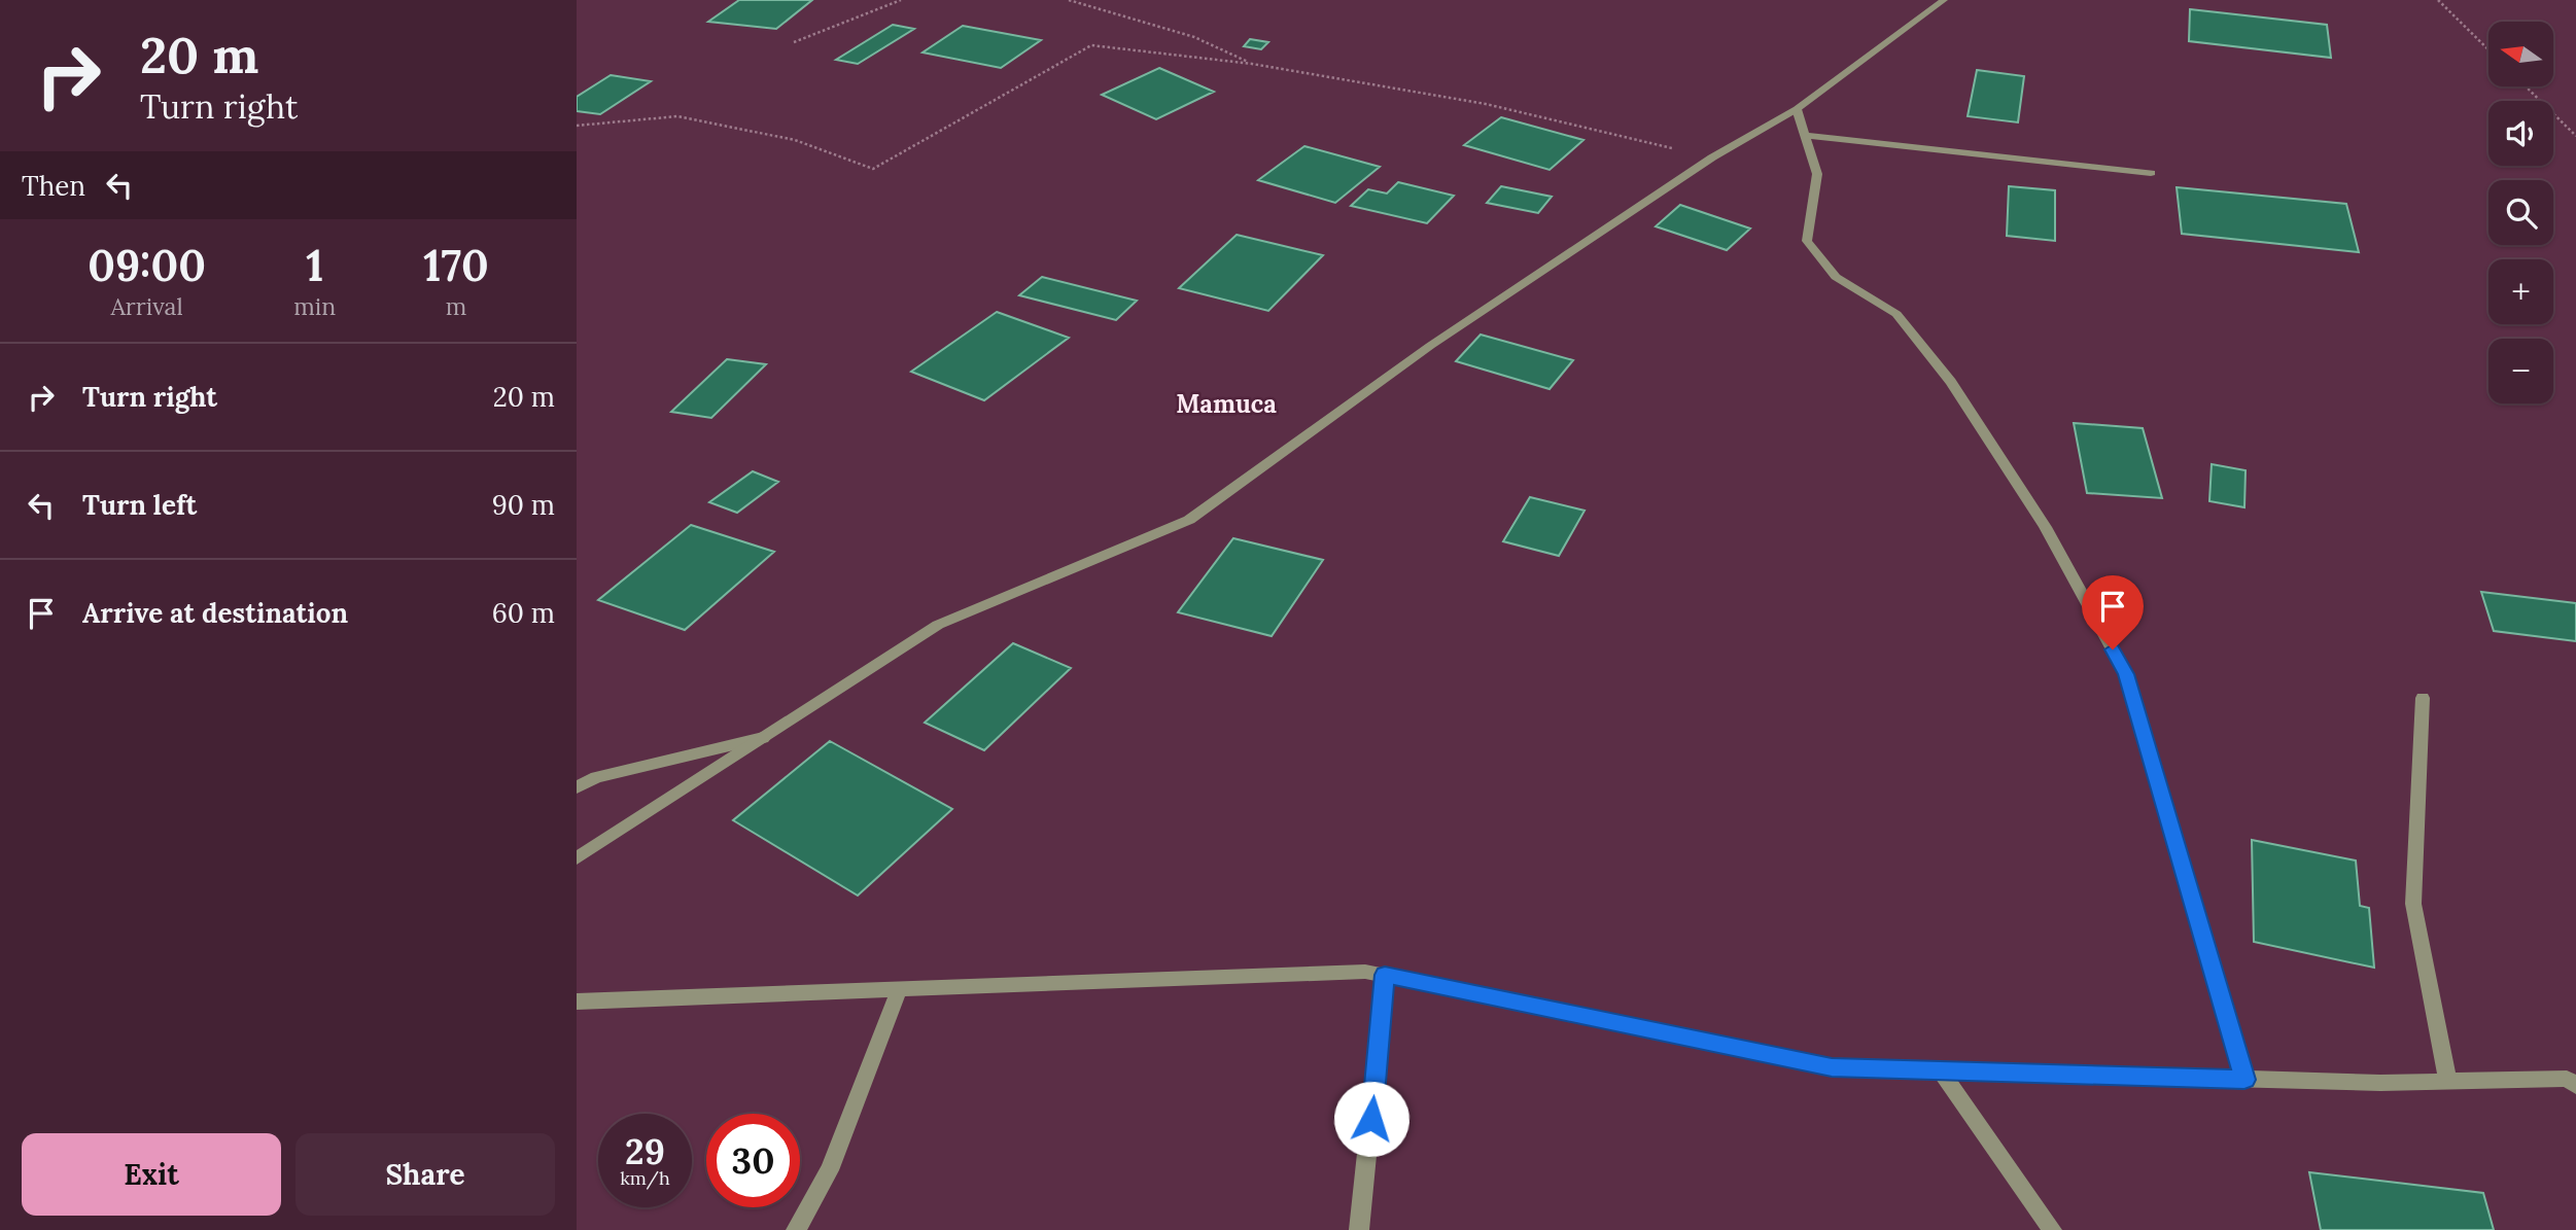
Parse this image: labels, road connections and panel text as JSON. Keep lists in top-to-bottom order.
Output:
{
  "districts": ["Mamuca"],
  "north": "left",
  "page": {
    "turn": ["20 m", "Turn right"],
    "map_buttons": ["+", "−"],
    "then": "Then",
    "eta": [
      "09:00",
      "Arrival",
      "1",
      "min",
      "170",
      "m"
    ],
    "list": [
      {
        "name": "Turn right",
        "value": "20 m"
      },
      {
        "name": "Turn left",
        "value": "90 m"
      },
      {
        "name": "Arrive at destination",
        "value": "60 m"
      }
    ],
    "speed": "29 km/h",
    "limit": "30",
    "buttons": ["Exit", "Share"]
  }
}
